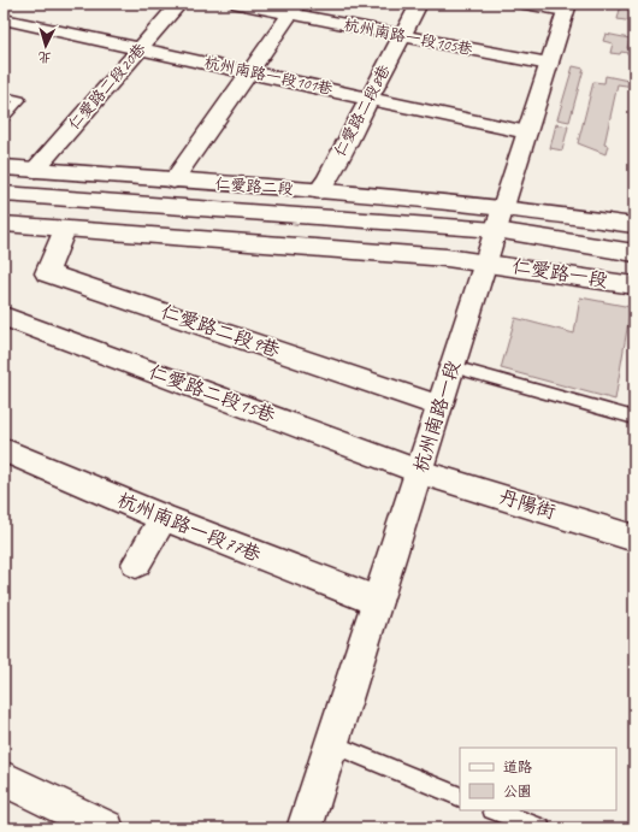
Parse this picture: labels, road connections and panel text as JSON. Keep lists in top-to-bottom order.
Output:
{
  "streets": {
    "street": [
      "杭州南路一段105巷",
      "杭州南路一段101巷",
      "仁愛路二段20巷",
      "仁愛路二段8巷",
      "仁愛路二段",
      "仁愛路一段",
      "仁愛路二段9巷",
      "仁愛路二段15巷",
      "杭州南路一段",
      "丹陽街",
      "杭州南路一段77巷"
    ]
  },
  "crossings": [
    ["杭州南路一段105巷", "仁愛路二段8巷"],
    ["杭州南路一段105巷", "杭州南路一段"],
    ["杭州南路一段101巷", "仁愛路二段20巷"],
    ["杭州南路一段101巷", "仁愛路二段8巷"],
    ["杭州南路一段101巷", "杭州南路一段"],
    ["仁愛路二段20巷", "仁愛路二段"],
    ["仁愛路二段8巷", "仁愛路二段"],
    ["仁愛路二段", "仁愛路一段"],
    ["仁愛路二段", "杭州南路一段"],
    ["仁愛路一段", "杭州南路一段"],
    ["仁愛路二段9巷", "杭州南路一段"],
    ["仁愛路二段15巷", "杭州南路一段"],
    ["仁愛路二段15巷", "丹陽街"],
    ["杭州南路一段", "丹陽街"],
    ["杭州南路一段", "杭州南路一段77巷"]
  ],
  "legend": ["道路", "公園"],
  "north": "bottom"
}
